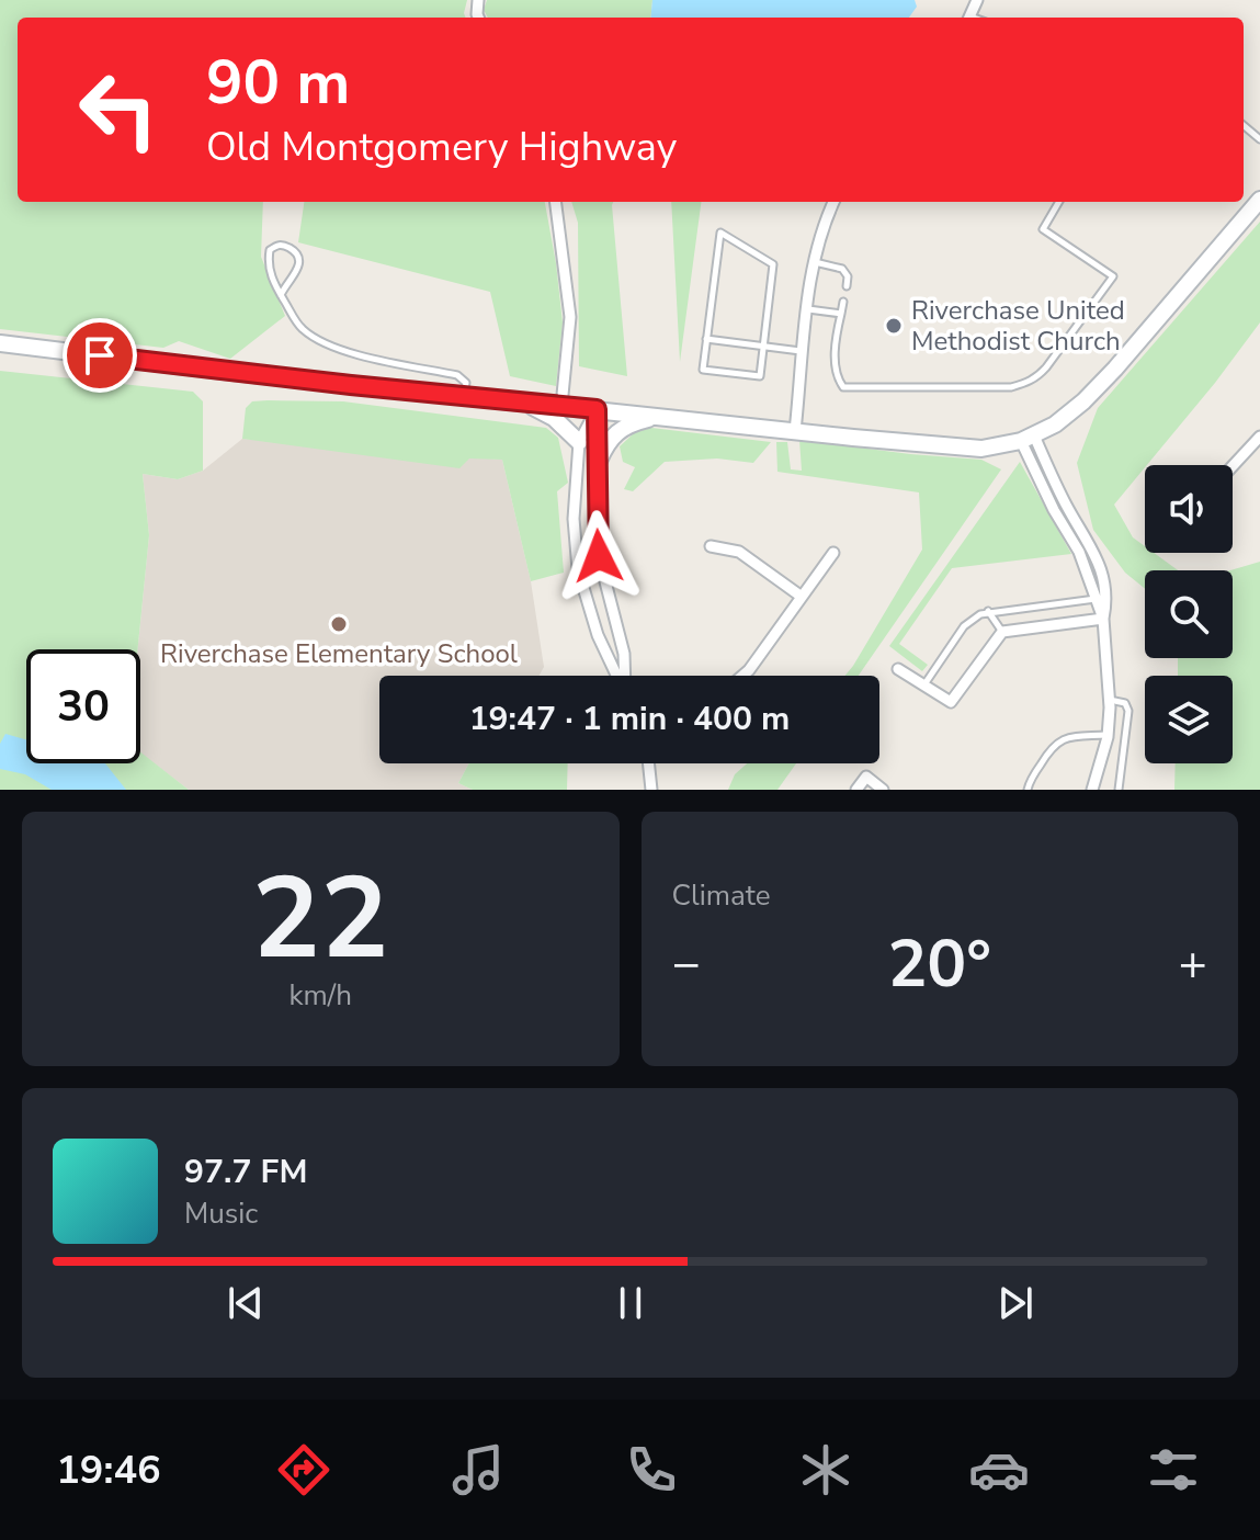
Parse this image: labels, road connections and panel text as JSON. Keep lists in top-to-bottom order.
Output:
{
  "places": ["Riverchase United Methodist Church", "Riverchase Elementary School"],
  "page": {
    "turn": ["90 m", "Old Montgomery Highway"],
    "limit": "30",
    "trip": "19:47 · 1 min · 400 m",
    "tile": [
      ["22", "km/h"],
      "Climate"
    ],
    "heat": ["−", "20°", "+"],
    "song": ["97.7 FM", "Music"],
    "tabs": "19:46"
  }
}
